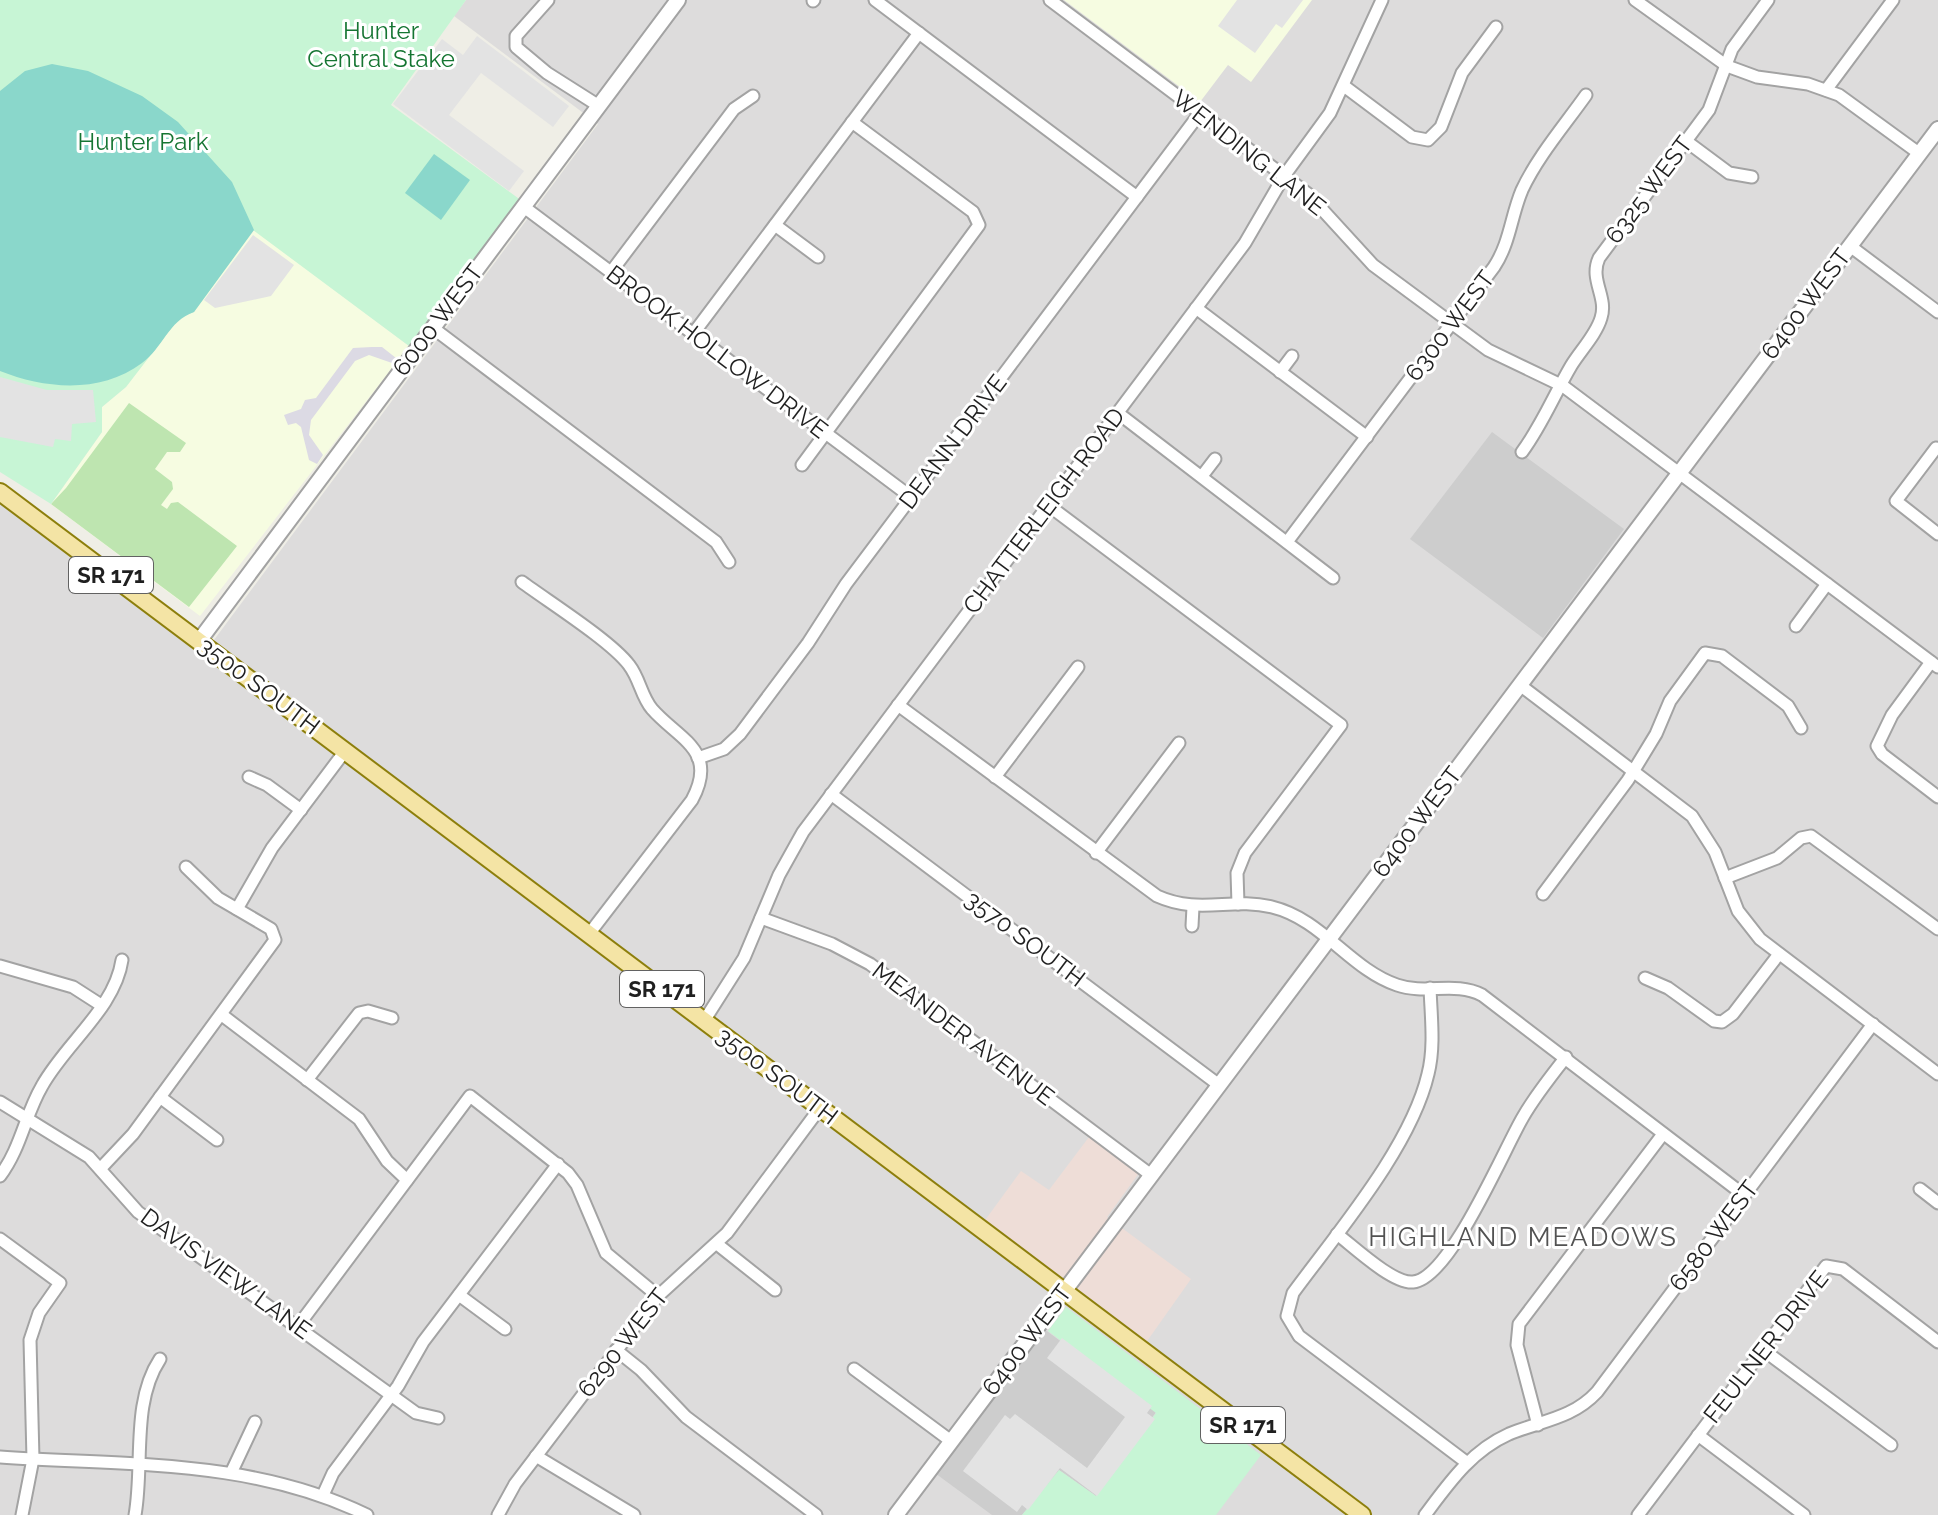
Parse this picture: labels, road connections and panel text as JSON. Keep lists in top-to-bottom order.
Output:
{
  "streets": {
    "main road": ["SR 171", "3500 SOUTH"],
    "street": [
      "WENDING LANE",
      "6325 WEST",
      "6400 WEST",
      "6000 WEST",
      "6300 WEST",
      "BROOK HOLLOW DRIVE",
      "DEANN DRIVE",
      "CHATTERLEIGH ROAD",
      "3570 SOUTH",
      "MEANDER AVENUE",
      "6580 WEST",
      "DAVIS VIEW LANE",
      "6290 WEST",
      "FEULNER DRIVE"
    ]
  },
  "crossings": [
    ["WENDING LANE", "6325 WEST"],
    ["WENDING LANE", "6400 WEST"],
    ["WENDING LANE", "6300 WEST"],
    ["WENDING LANE", "DEANN DRIVE"],
    ["WENDING LANE", "CHATTERLEIGH ROAD"],
    ["6400 WEST", "3500 SOUTH"],
    ["6400 WEST", "3570 SOUTH"],
    ["6400 WEST", "MEANDER AVENUE"],
    ["6000 WEST", "BROOK HOLLOW DRIVE"],
    ["6000 WEST", "3500 SOUTH"],
    ["BROOK HOLLOW DRIVE", "DEANN DRIVE"],
    ["CHATTERLEIGH ROAD", "3500 SOUTH"],
    ["CHATTERLEIGH ROAD", "3570 SOUTH"],
    ["CHATTERLEIGH ROAD", "MEANDER AVENUE"],
    ["3500 SOUTH", "6290 WEST"]
  ],
  "districts": ["HIGHLAND MEADOWS"],
  "parks": ["Hunter Central Stake", "Hunter Park"]
}
